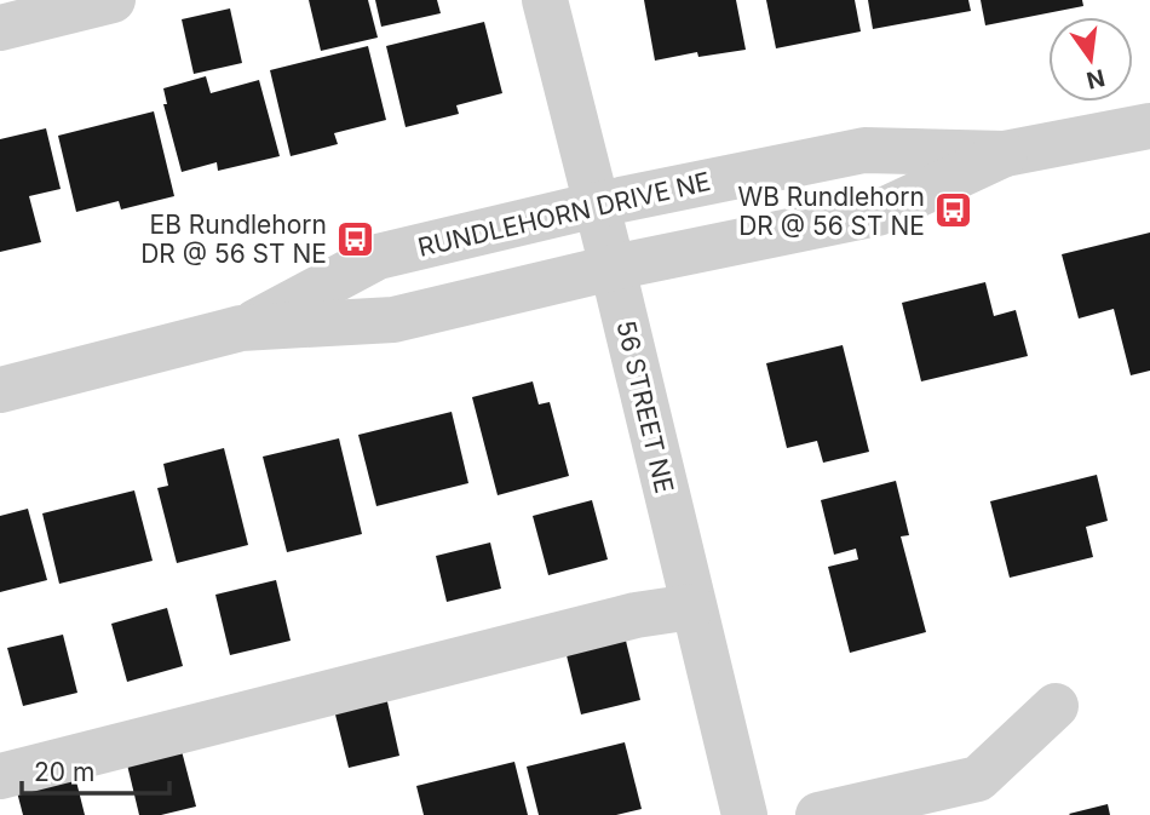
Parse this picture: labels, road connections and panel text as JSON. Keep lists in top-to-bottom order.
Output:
{
  "streets": {
    "street": ["RUNDLEHORN DRIVE NE", "56 STREET NE"]
  },
  "crossings": [
    ["RUNDLEHORN DRIVE NE", "56 STREET NE"]
  ],
  "places": {
    "bus stop": ["WB Rundlehorn DR @ 56 ST NE", "EB Rundlehorn DR @ 56 ST NE"]
  },
  "scale_bar": "20 m",
  "north": "bottom"
}
